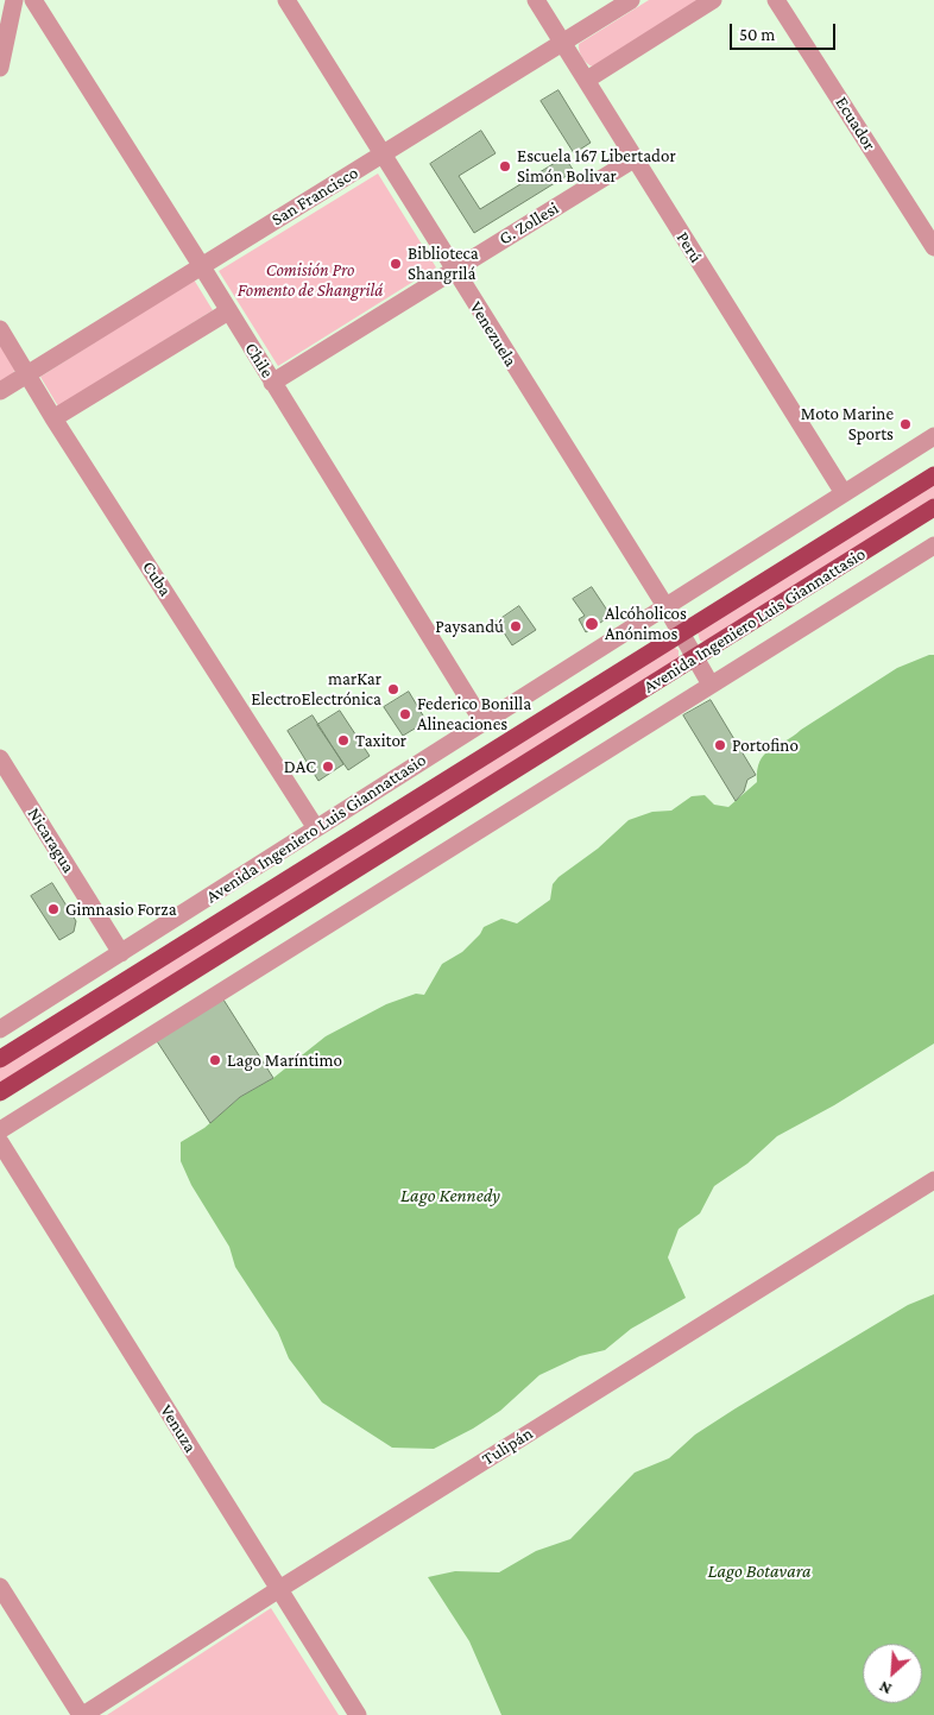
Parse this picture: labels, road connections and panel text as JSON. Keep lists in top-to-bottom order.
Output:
{
  "streets": {
    "main road": ["Avenida Ingeniero Luis Giannattasio"],
    "street": [
      "Ecuador",
      "San Francisco",
      "G. Zollesi",
      "Perú",
      "Venezuela",
      "Chile",
      "Cuba",
      "Nicaragua",
      "Venuza",
      "Tulipán"
    ]
  },
  "crossings": [
    ["San Francisco", "Perú"],
    ["San Francisco", "Venezuela"],
    ["San Francisco", "Chile"],
    ["San Francisco", "Cuba"],
    ["G. Zollesi", "Perú"],
    ["G. Zollesi", "Venezuela"],
    ["G. Zollesi", "Chile"],
    ["Perú", "Avenida Ingeniero Luis Giannattasio"],
    ["Venezuela", "Avenida Ingeniero Luis Giannattasio"],
    ["Chile", "Avenida Ingeniero Luis Giannattasio"],
    ["Cuba", "Avenida Ingeniero Luis Giannattasio"],
    ["Avenida Ingeniero Luis Giannattasio", "Nicaragua"],
    ["Venuza", "Tulipán"]
  ],
  "water": ["Lago Kennedy", "Lago Botavara"],
  "parks": ["Comisión Pro Fomento de Shangrilá"],
  "places": [
    "Escuela 167 Libertador Simón Bolivar",
    "Biblioteca Shangrilá",
    "Moto Marine Sports",
    "Alcóholicos Anónimos",
    "Paysandú",
    "marKar ElectroElectrónica",
    "Federico Bonilla Alineaciones",
    "Taxitor",
    "Portofino",
    "DAC",
    "Gimnasio Forza",
    "Lago Maríntimo"
  ],
  "scale_bar": "50 m",
  "north": "bottom left"
}
